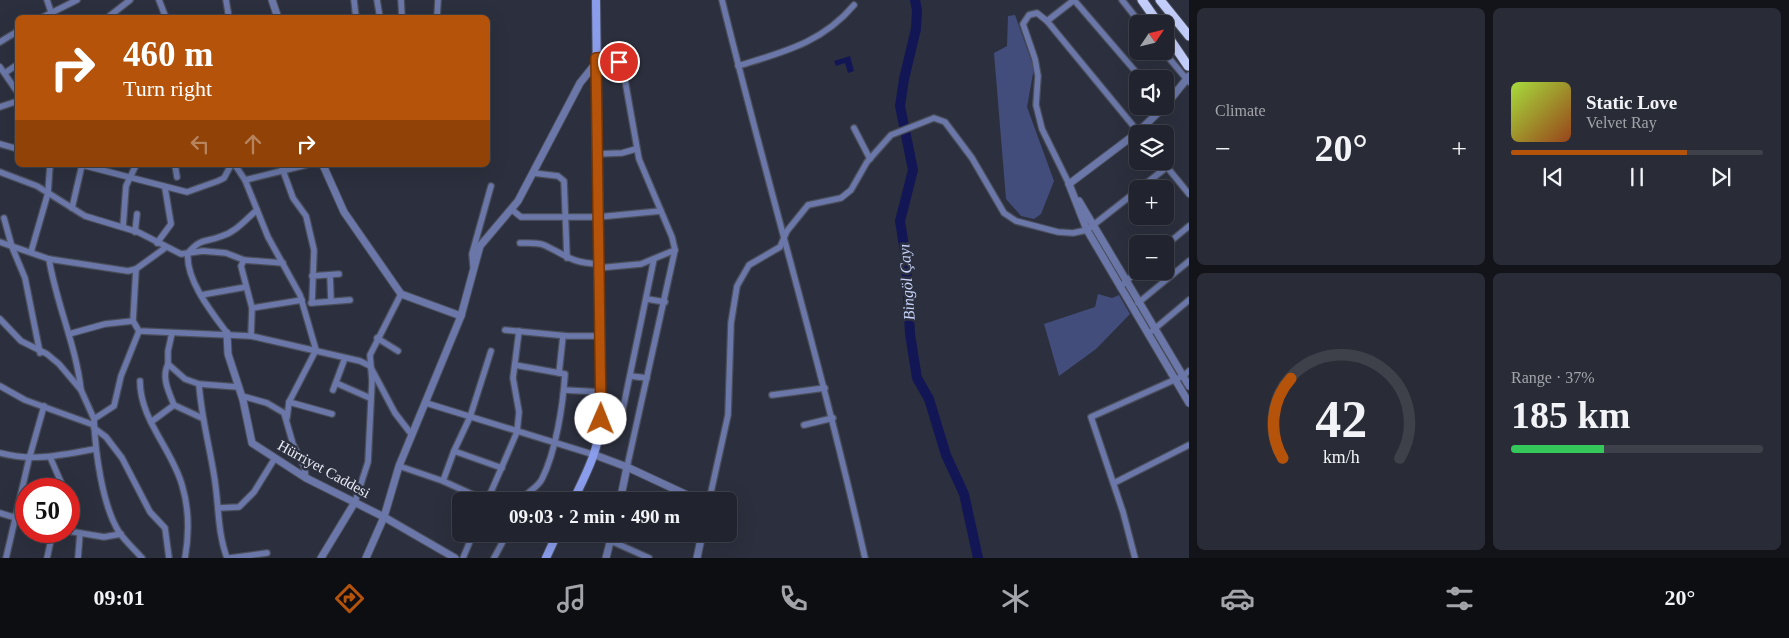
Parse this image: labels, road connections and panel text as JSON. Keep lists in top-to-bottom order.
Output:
{
  "streets": {
    "street": ["Hürriyet Caddesi"]
  },
  "water": ["Bingöl Çayı"],
  "north": "top right",
  "page": {
    "tile": [
      "Climate",
      ["Range · 37%", "185 km"]
    ],
    "map_buttons": ["+", "−"],
    "turn": ["460 m", "Turn right"],
    "song": ["Static Love", "Velvet Ray"],
    "heat": ["−", "20°", "+"],
    "limit": "50",
    "trip": "09:03 · 2 min · 490 m",
    "tabs": ["09:01", "20°"],
    "gauge": ["42", "km/h"]
  }
}
